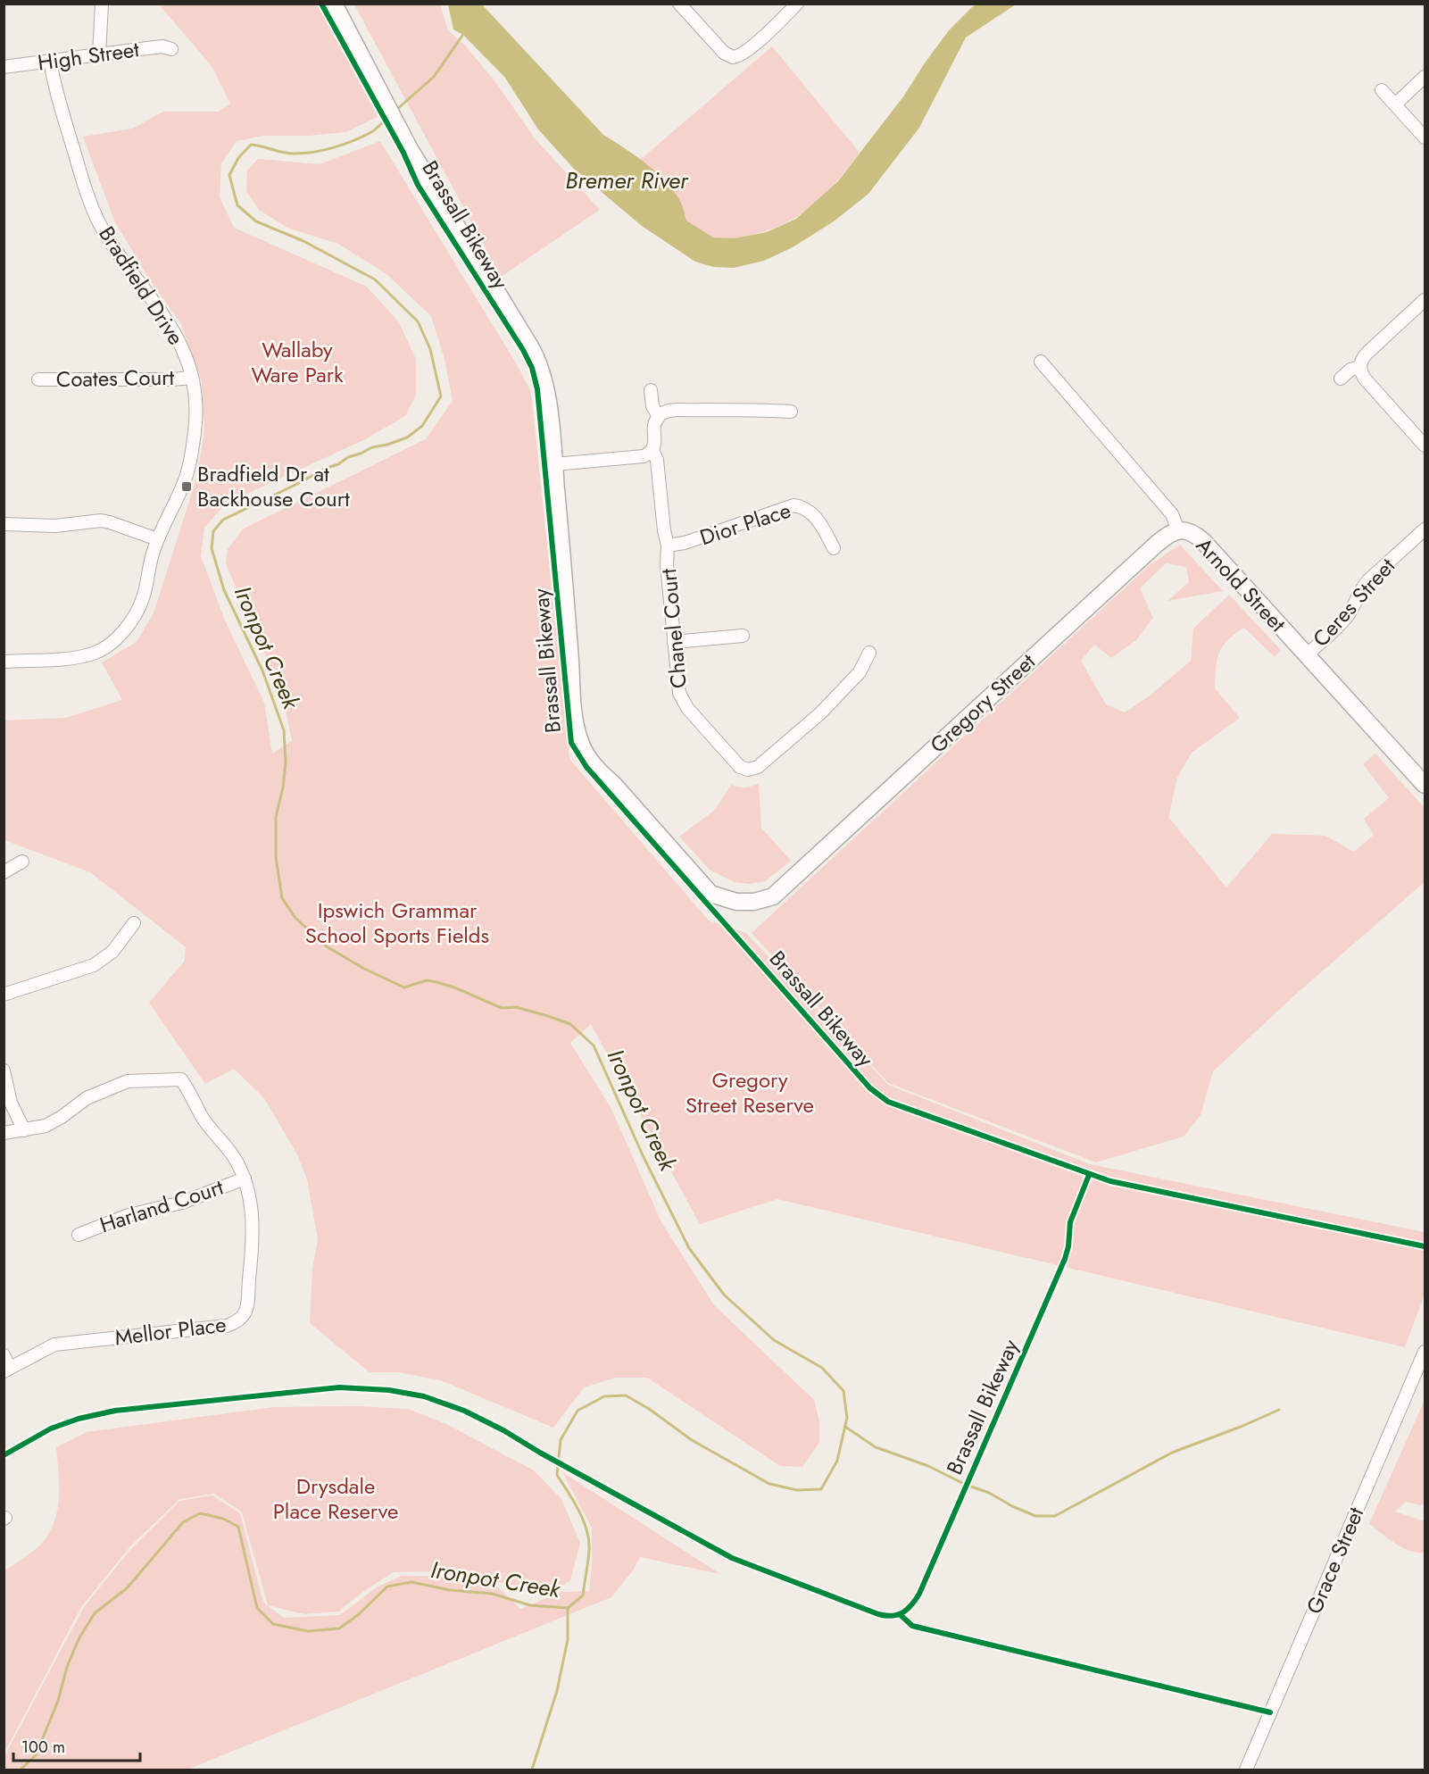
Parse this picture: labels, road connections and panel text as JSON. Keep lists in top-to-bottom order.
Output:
{
  "streets": {
    "main road": ["Arnold Street", "Gregory Street"],
    "street": [
      "High Street",
      "Bradfield Drive",
      "Coates Court",
      "Dior Place",
      "Ceres Street",
      "Chanel Court",
      "Harland Court",
      "Mellor Place",
      "Grace Street"
    ],
    "cycle path": ["Brassall Bikeway"]
  },
  "crossings": [
    ["High Street", "Bradfield Drive"],
    ["Bradfield Drive", "Coates Court"],
    ["Dior Place", "Chanel Court"],
    ["Arnold Street", "Ceres Street"],
    ["Arnold Street", "Gregory Street"],
    ["Harland Court", "Mellor Place"]
  ],
  "water": ["Bremer River", "Ironpot Creek"],
  "parks": [
    "Wallaby Ware Park",
    "Ipswich Grammar School Sports Fields",
    "Gregory Street Reserve",
    "Drysdale Place Reserve"
  ],
  "places": {
    "transit": ["Bradfield Dr at Backhouse Court"]
  },
  "scale_bar": "100 m"
}
